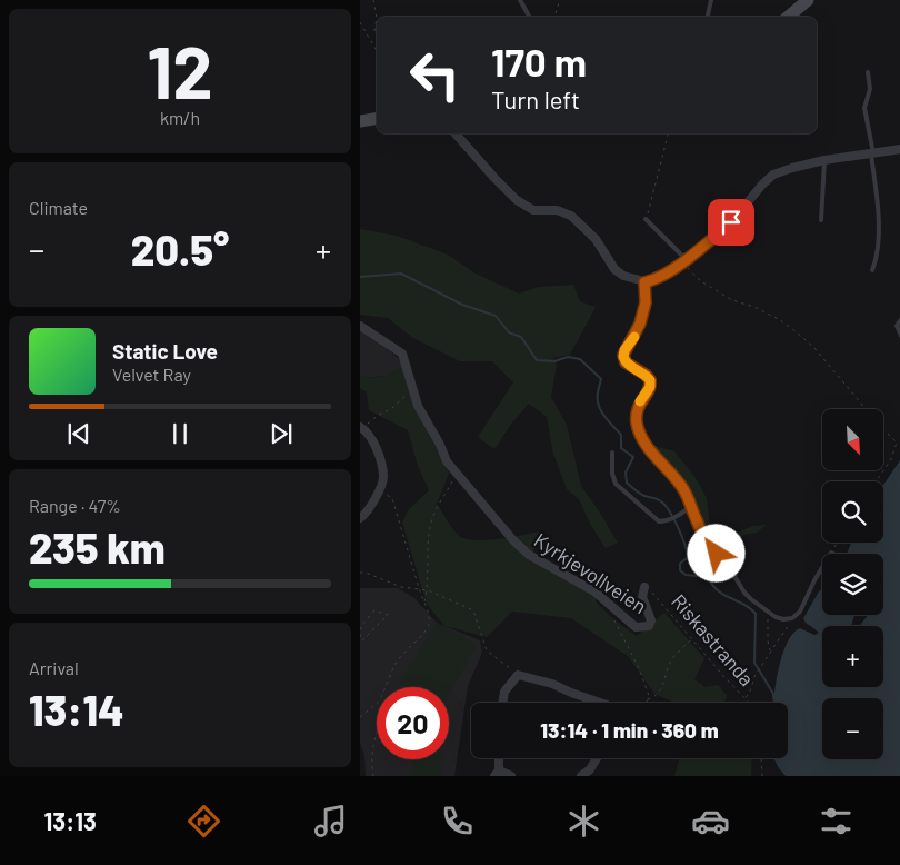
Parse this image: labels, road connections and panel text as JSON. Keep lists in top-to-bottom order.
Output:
{
  "streets": {
    "street": ["Kyrkjevollveien"],
    "path": ["Riskastranda"]
  },
  "crossings": [
    ["Kyrkjevollveien", "Riskastranda"]
  ],
  "north": "bottom right",
  "page": {
    "tile": [
      ["12", "km/h"],
      "Climate",
      ["Range · 47%", "235 km"],
      ["Arrival", "13:14"]
    ],
    "turn": ["170 m", "Turn left"],
    "heat": ["−", "20.5°", "+"],
    "song": ["Static Love", "Velvet Ray"],
    "map_buttons": ["+", "−"],
    "limit": "20",
    "trip": "13:14 · 1 min · 360 m",
    "tabs": "13:13"
  }
}
